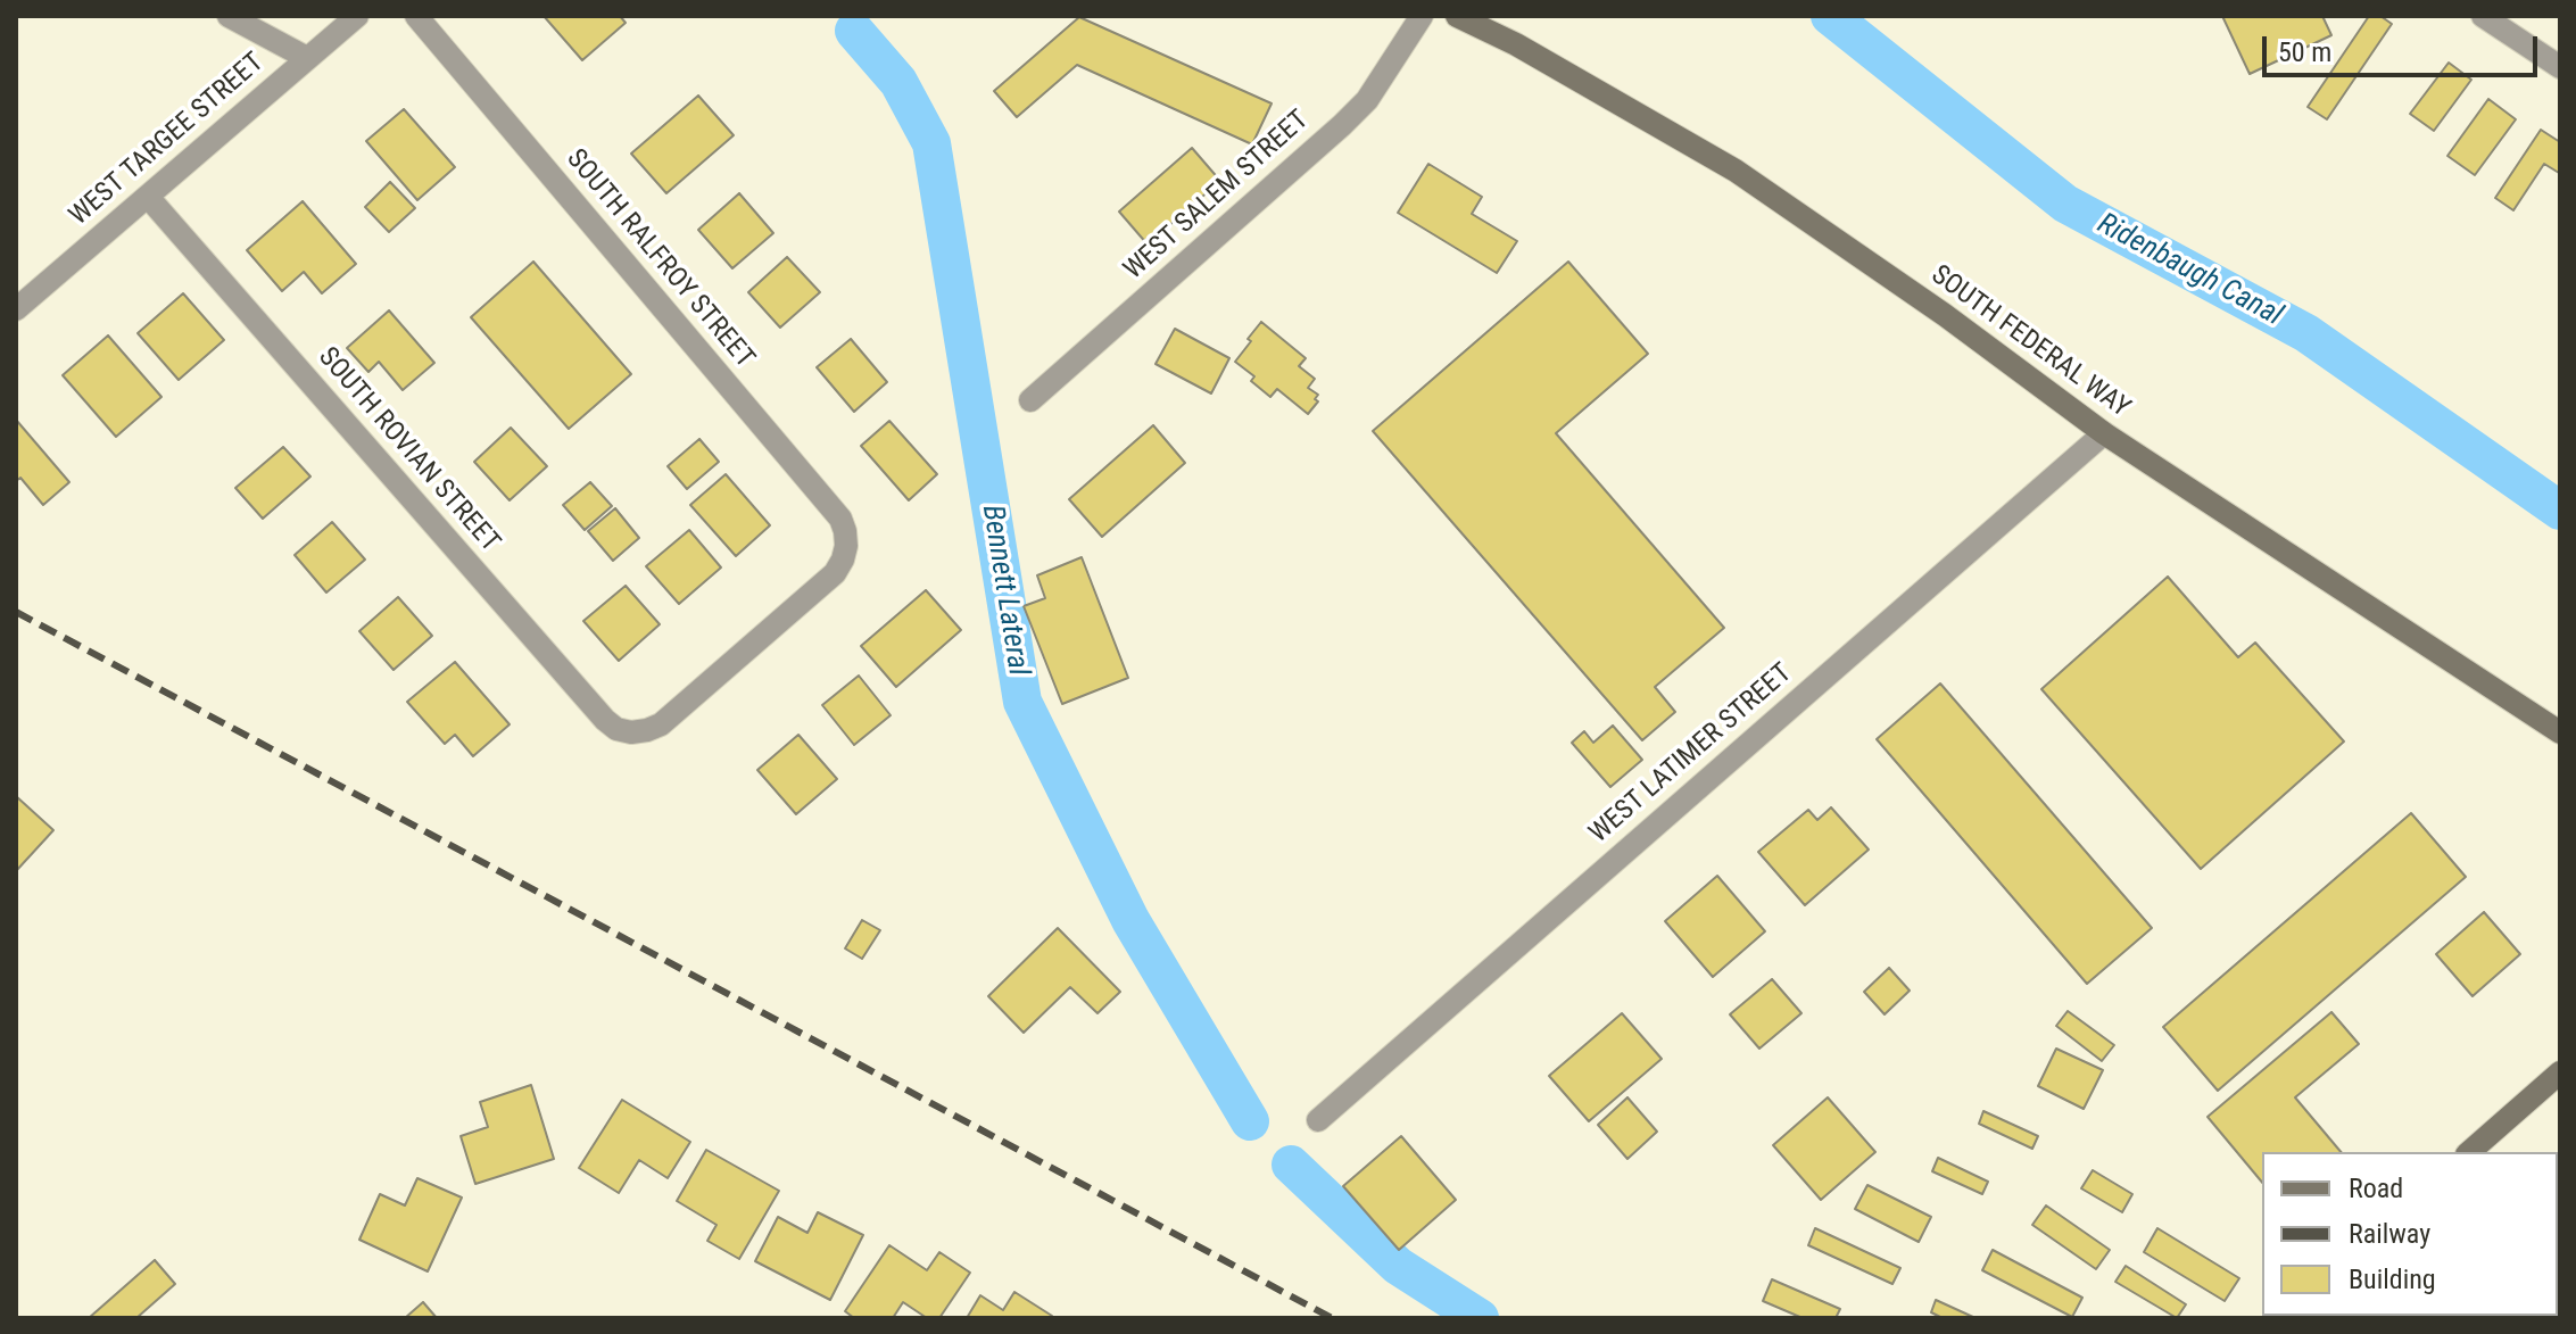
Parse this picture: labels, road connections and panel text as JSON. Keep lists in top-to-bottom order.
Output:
{
  "streets": {
    "main road": ["SOUTH FEDERAL WAY"],
    "street": [
      "WEST TARGEE STREET",
      "WEST SALEM STREET",
      "SOUTH RALFROY STREET",
      "SOUTH ROVIAN STREET",
      "WEST LATIMER STREET"
    ]
  },
  "crossings": [
    ["WEST TARGEE STREET", "SOUTH ROVIAN STREET"],
    ["SOUTH RALFROY STREET", "SOUTH ROVIAN STREET"],
    ["SOUTH FEDERAL WAY", "WEST LATIMER STREET"]
  ],
  "water": ["Ridenbaugh Canal", "Bennett Lateral"],
  "legend": ["Road", "Railway", "Building"],
  "scale_bar": "50 m"
}
